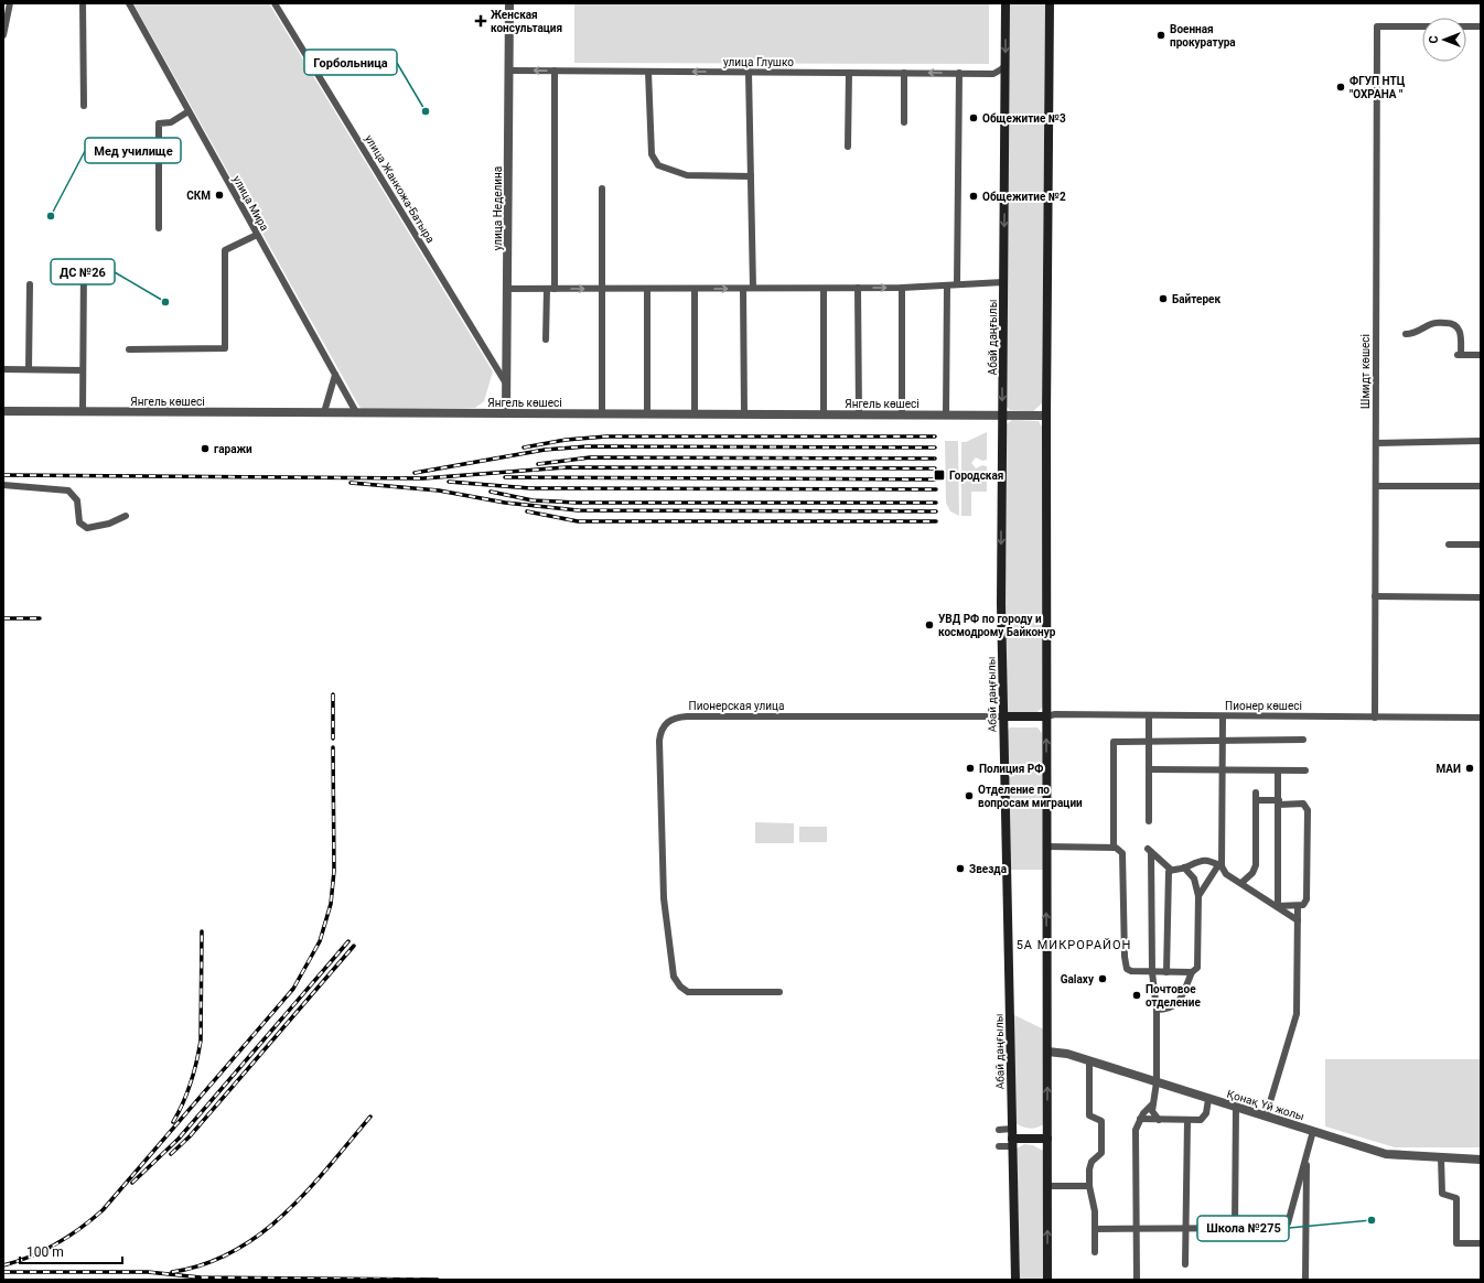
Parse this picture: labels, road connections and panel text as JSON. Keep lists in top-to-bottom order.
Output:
{
  "streets": {
    "main road": ["Абай даңғылы", "Пионерская улица"],
    "street": [
      "улица Глушко",
      "улица Жанкожа-Батыра",
      "улица Мира",
      "улица Неделина",
      "Шмидт көшесі",
      "Янгель көшесі",
      "Пионер көшесі",
      "Қонақ Үй жолы"
    ]
  },
  "crossings": [
    ["улица Глушко", "улица Неделина"],
    ["улица Глушко", "Абай даңғылы"],
    ["улица Жанкожа-Батыра", "улица Неделина"],
    ["улица Мира", "Янгель көшесі"],
    ["улица Неделина", "Янгель көшесі"],
    ["Абай даңғылы", "Янгель көшесі"],
    ["Абай даңғылы", "Пионерская улица"],
    ["Шмидт көшесі", "Пионер көшесі"],
    ["Пионерская улица", "Пионер көшесі"]
  ],
  "one_way": ["улица Глушко"],
  "districts": ["5А МИКРОРАЙОН"],
  "places": {
    "health": ["Женская консультация"],
    "other": [
      "Военная прокуратура",
      "ФГУП НТЦ \"ОХРАНА \"",
      "Горбольница",
      "Общежитие №3",
      "СКМ",
      "Общежитие №2",
      "Мед училище",
      "Байтерек",
      "ДС №26",
      "гаражи",
      "УВД РФ по городу и космодрому Байконур",
      "Полиция РФ",
      "МАИ",
      "Отделение по вопросам миграции",
      "Звезда",
      "Galaxy",
      "Почтовое отделение",
      "Школа №275"
    ],
    "transit": ["Городская"]
  },
  "scale_bar": "100 m",
  "north": "left"
}
